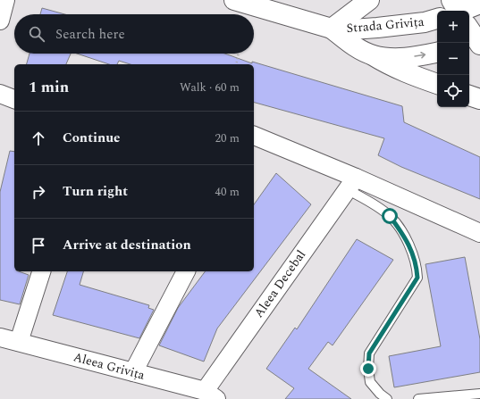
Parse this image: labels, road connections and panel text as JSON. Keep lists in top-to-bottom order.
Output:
{
  "streets": {
    "main road": ["Strada Grivița"],
    "street": ["Aleea Decebal", "Aleea Grivița"]
  },
  "crossings": [
    ["Aleea Decebal", "Aleea Grivița"]
  ],
  "page": {
    "map_buttons": ["+", "−"],
    "search": "Search here",
    "heading": ["1 min", "Walk · 60 m"],
    "list": [
      ["Continue", "20 m"],
      ["Turn right", "40 m"],
      "Arrive at destination"
    ]
  }
}
